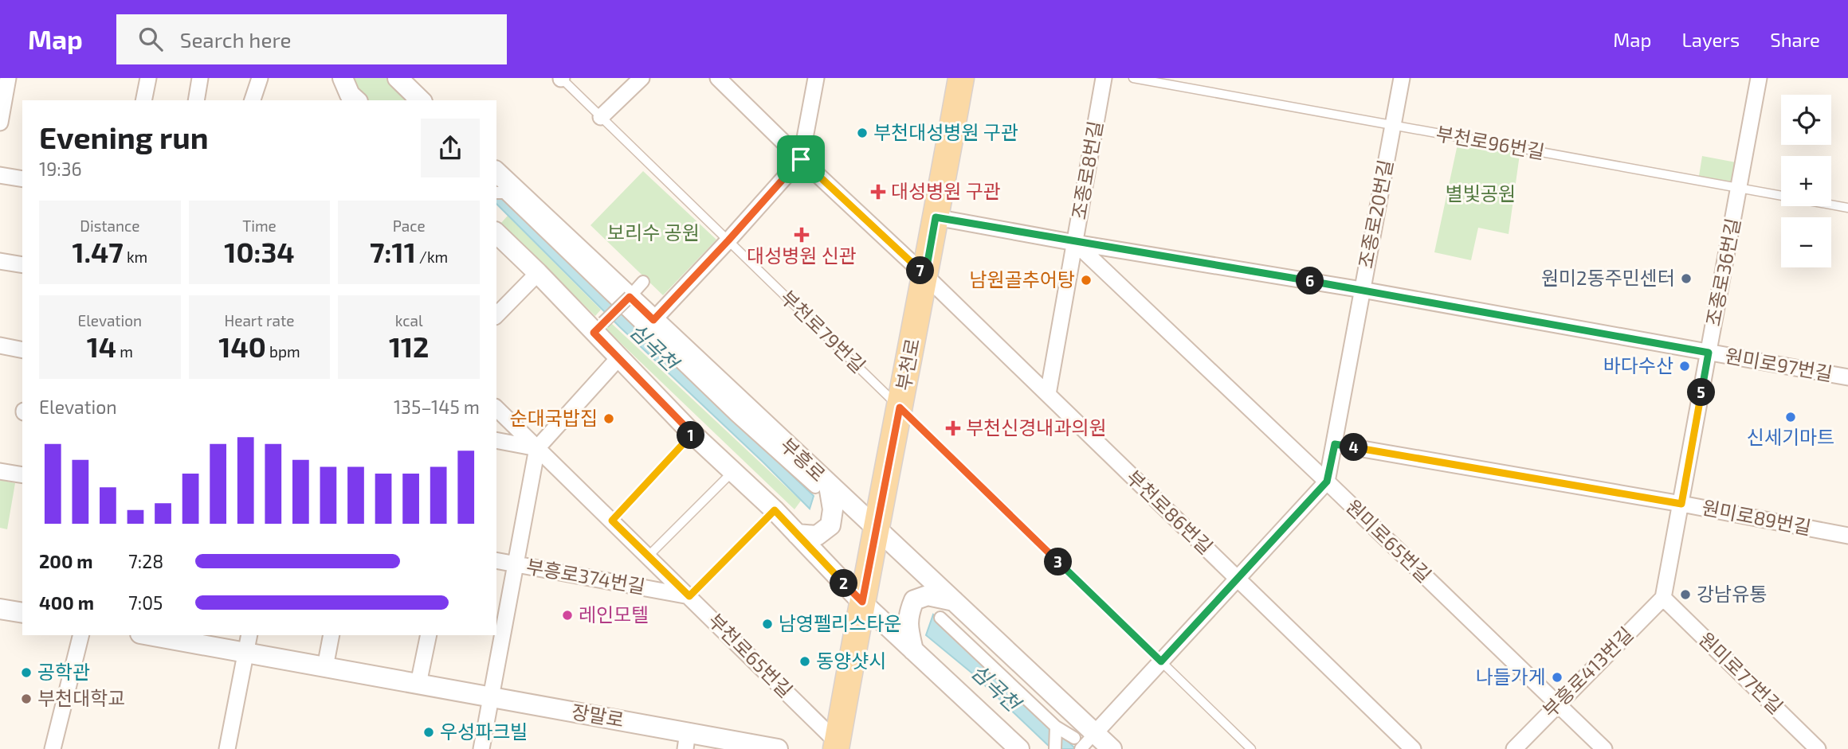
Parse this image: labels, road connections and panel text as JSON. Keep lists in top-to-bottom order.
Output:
{
  "streets": {
    "main road": ["부천로"],
    "street": [
      "조종로8번길",
      "조종로20번길",
      "조종로36번길",
      "원미로97번길",
      "부흥로",
      "부천로86번길",
      "원미로89번길",
      "원미로65번길",
      "부흥로374번길",
      "부천로65번길",
      "부흥로413번길",
      "원미로77번길",
      "장말로"
    ],
    "lane": ["부천로96번길", "부천로79번길"]
  },
  "crossings": [
    ["부천로96번길", "조종로20번길"],
    ["부천로96번길", "조종로36번길"],
    ["조종로8번길", "원미로97번길"],
    ["조종로8번길", "부천로86번길"],
    ["조종로8번길", "원미로65번길"],
    ["조종로20번길", "원미로97번길"],
    ["조종로20번길", "원미로89번길"],
    ["조종로20번길", "원미로65번길"],
    ["조종로36번길", "원미로97번길"],
    ["조종로36번길", "원미로89번길"],
    ["조종로36번길", "부흥로413번길"],
    ["조종로36번길", "원미로77번길"],
    ["부천로79번길", "부천로"],
    ["부천로", "원미로97번길"],
    ["부천로", "부흥로"],
    ["부천로", "부천로86번길"],
    ["부천로", "부천로65번길"],
    ["원미로97번길", "원미로65번길"],
    ["원미로65번길", "부흥로413번길"],
    ["부흥로374번길", "부천로65번길"],
    ["부흥로374번길", "장말로"],
    ["부흥로413번길", "원미로77번길"]
  ],
  "water": ["심곡천"],
  "parks": ["별빛공원", "보리수 공원"],
  "places": {
    "other": [
      "부천대성병원 구관",
      "원미2동주민센터",
      "남원골추어탕",
      "바다수산",
      "신세기마트",
      "순대국밥집",
      "강남유통",
      "레인모텔",
      "남영펠리스타운",
      "동양샷시",
      "공학관",
      "나들가게",
      "부천대학교",
      "우성파크빌"
    ],
    "health": ["대성병원 구관", "대성병원 신관", "부천신경내과의원"]
  },
  "page": {
    "header": "Map",
    "search": "Search here",
    "nav": ["Map", "Layers", "Share"],
    "map_buttons": ["+", "−"],
    "heading": ["Evening run", "19:36"],
    "stats": [
      ["Distance", "1.47 km"],
      ["Time", "10:34"],
      ["Pace", "7:11 /km"],
      ["Elevation", "14 m"],
      ["Heart rate", "140 bpm"],
      ["kcal", "112"]
    ],
    "pins": [
      "7",
      "6",
      "5",
      "1",
      "4",
      "3",
      "2"
    ],
    "chart": ["Elevation", "135–145 m"],
    "list": [
      {
        "name": "200 m",
        "note": "7:28"
      },
      {
        "name": "400 m",
        "note": "7:05"
      }
    ]
  }
}
